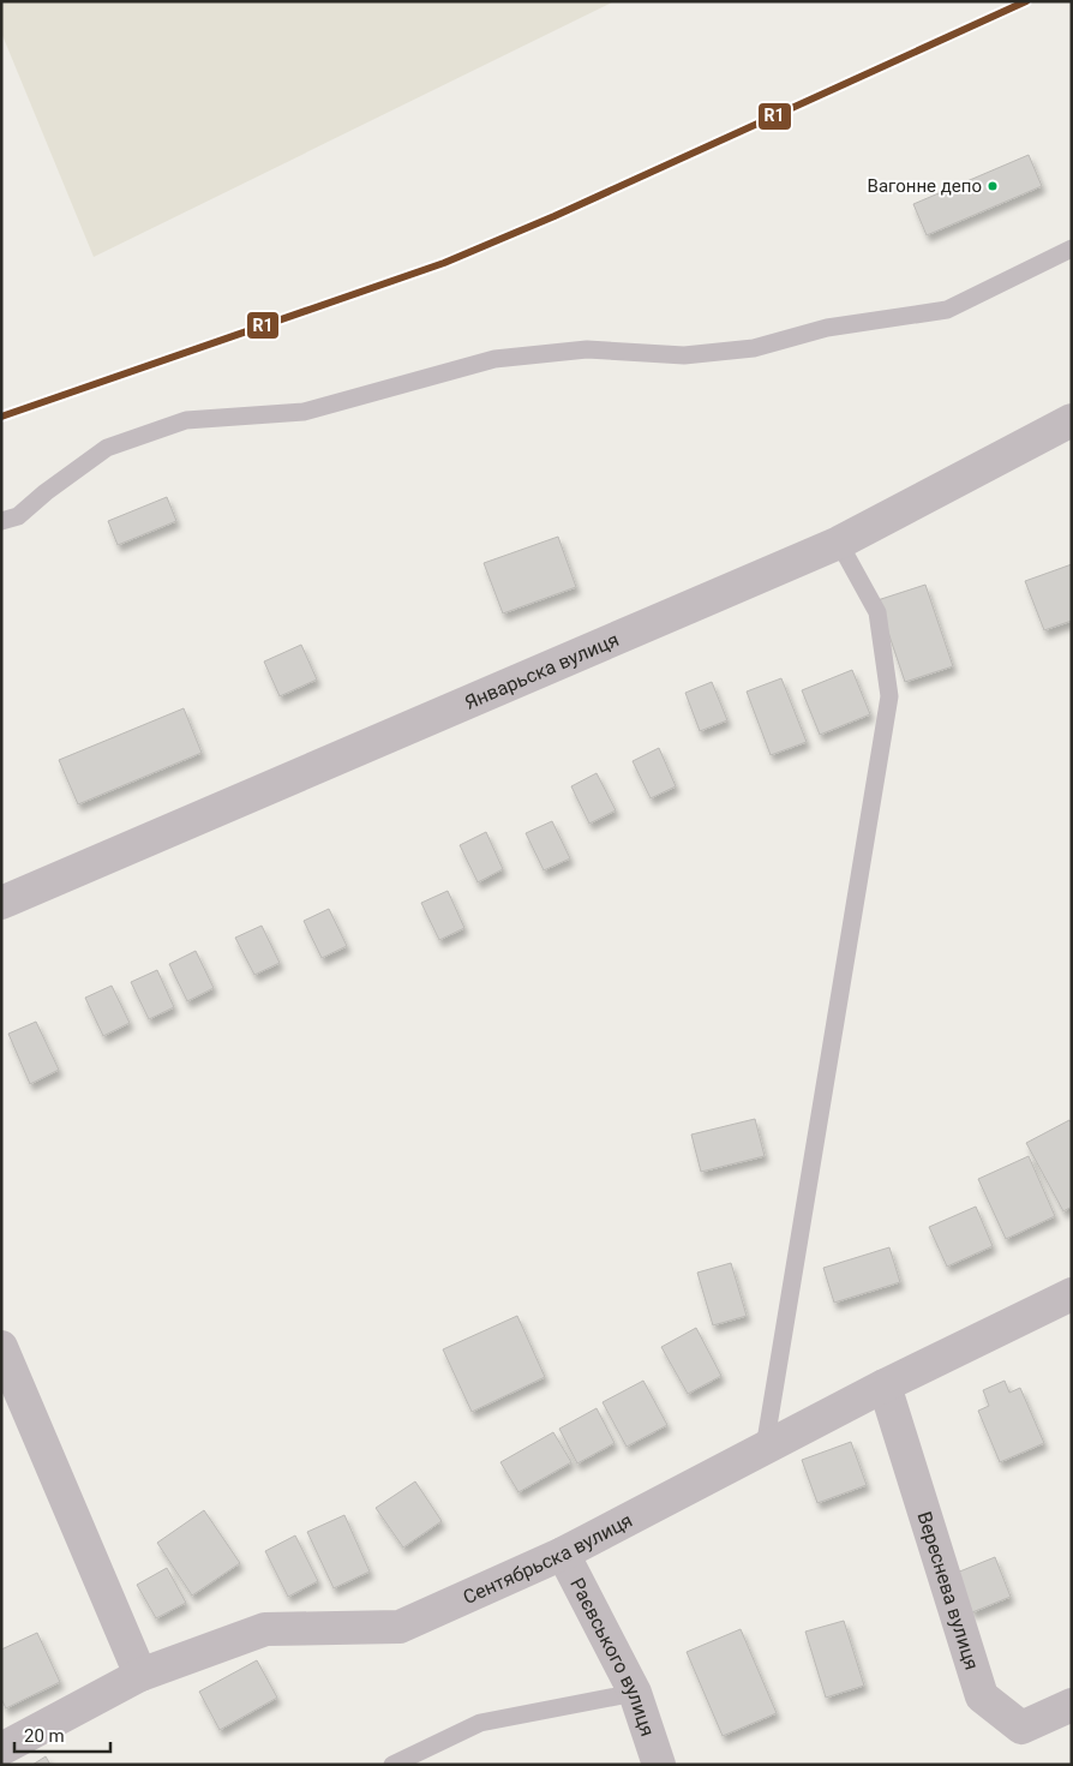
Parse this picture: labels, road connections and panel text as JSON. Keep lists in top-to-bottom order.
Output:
{
  "streets": {
    "street": [
      "Январьска вулиця",
      "Сентябрьска вулиця",
      "Вереснева вулиця",
      "Раєвського вулиця"
    ]
  },
  "crossings": [
    ["Сентябрьска вулиця", "Вереснева вулиця"],
    ["Сентябрьска вулиця", "Раєвського вулиця"]
  ],
  "places": ["Вагонне депо"],
  "lines": ["transit line R1"],
  "scale_bar": "20 m"
}
